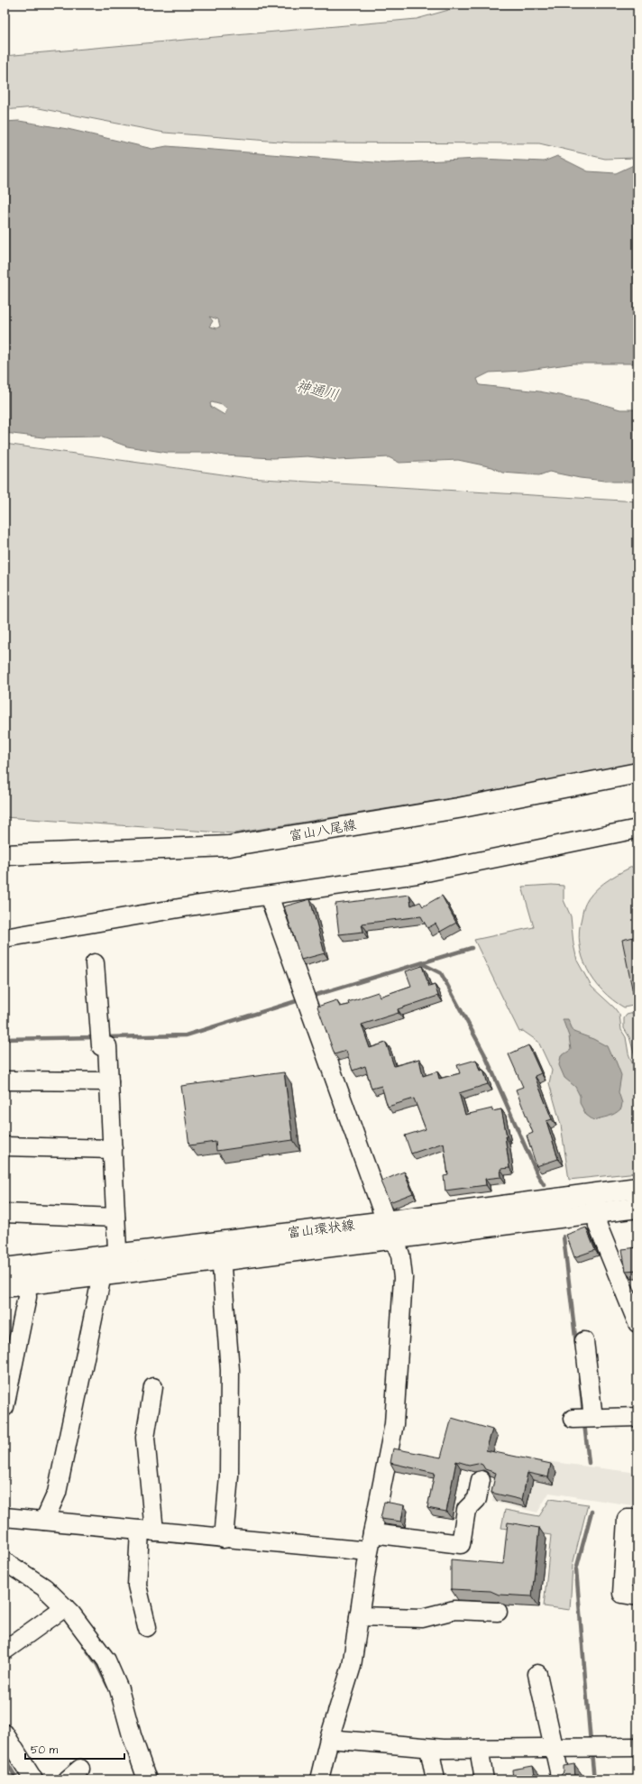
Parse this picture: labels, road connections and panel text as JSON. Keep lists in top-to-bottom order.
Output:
{
  "streets": {
    "main road": ["富山八尾線", "富山環状線"]
  },
  "water": ["神通川"],
  "scale_bar": "50 m"
}
